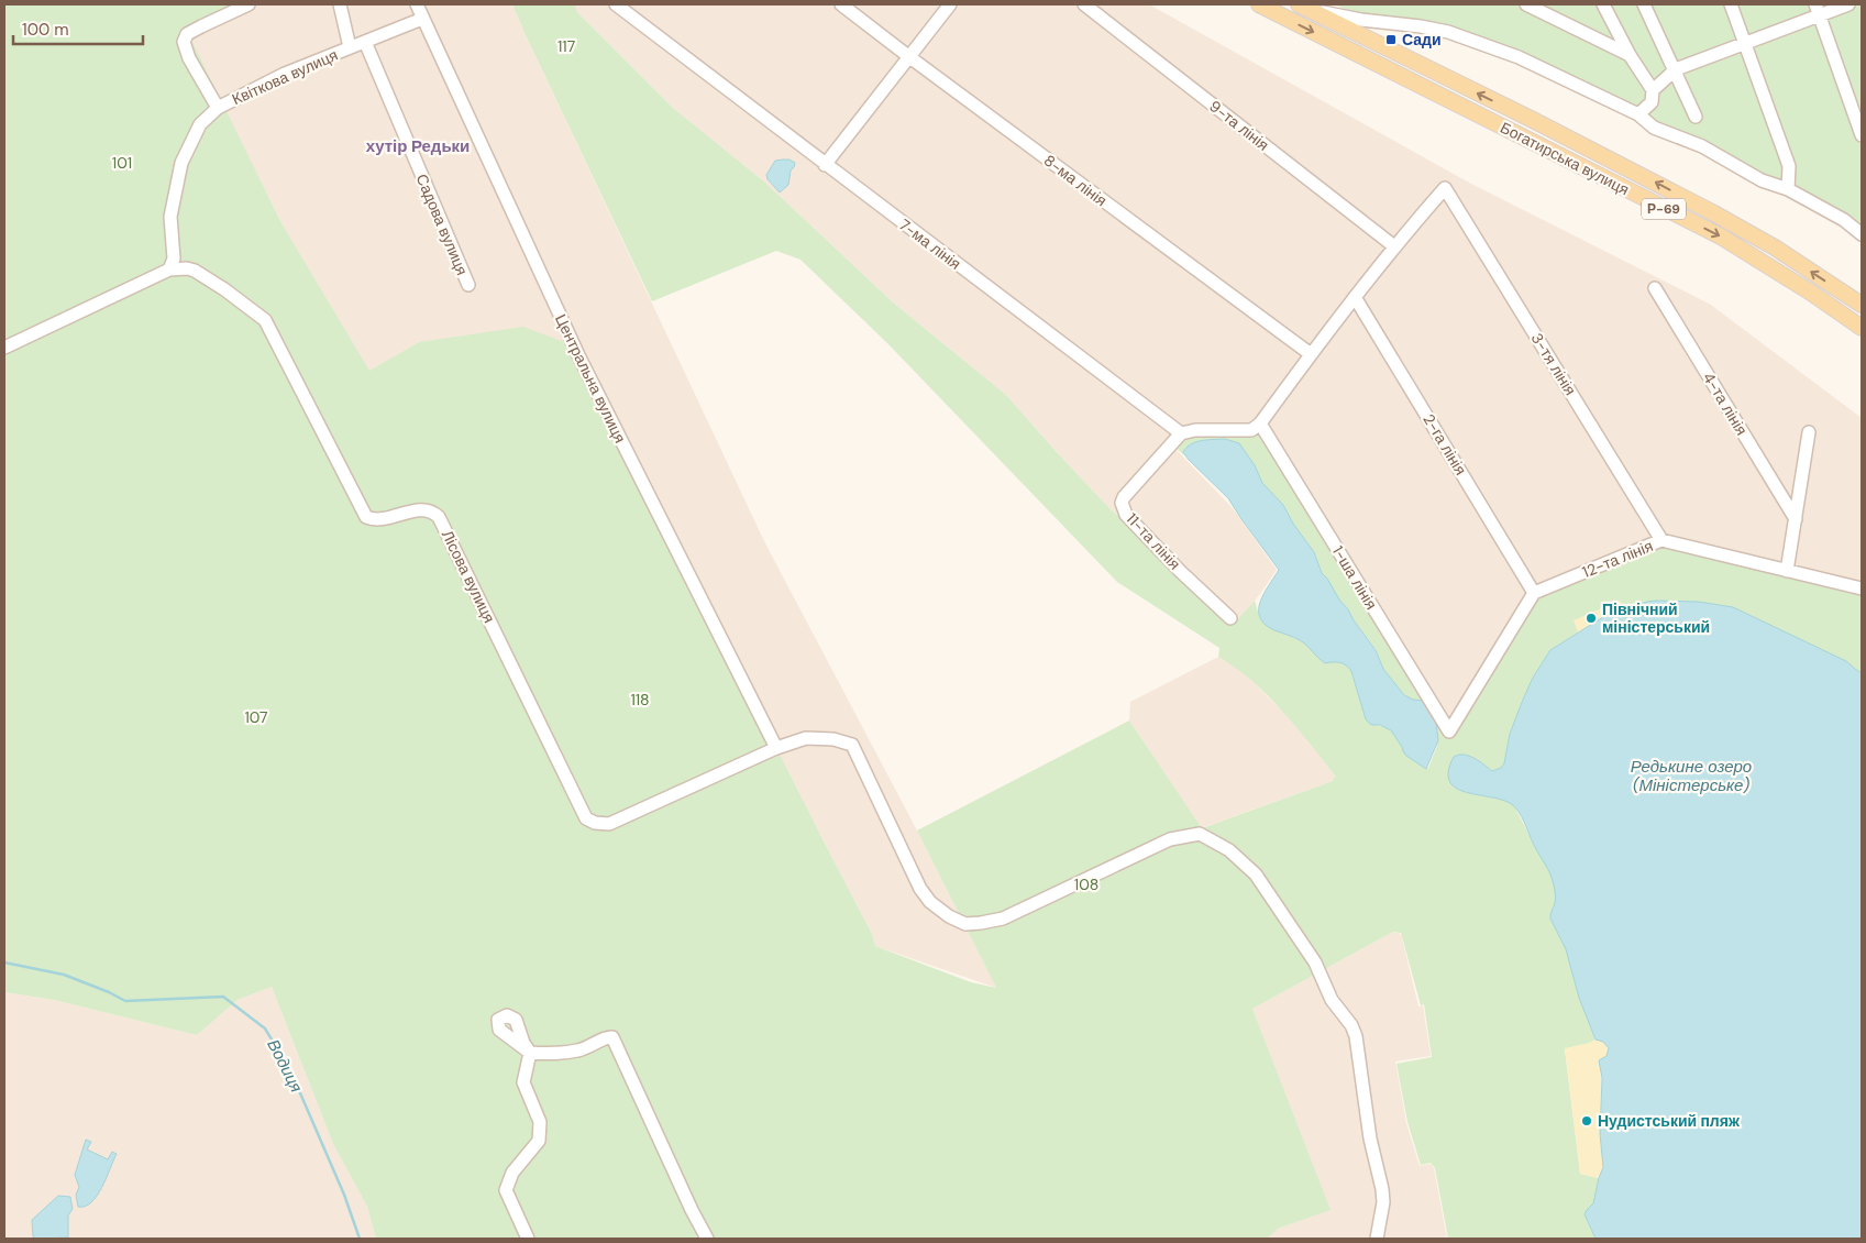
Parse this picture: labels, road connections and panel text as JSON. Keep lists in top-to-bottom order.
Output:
{
  "streets": {
    "main road": ["Богатирська вулиця", "Р-69"],
    "street": [
      "Квіткова вулиця",
      "9-та лінія",
      "8-ма лінія",
      "Садова вулиця",
      "7-ма лінія",
      "3-тя лінія",
      "Центральна вулиця",
      "4-та лінія",
      "2-га лінія",
      "11-та лінія",
      "12-та лінія",
      "Лісова вулиця",
      "1-ша лінія"
    ]
  },
  "crossings": [
    ["Квіткова вулиця", "Садова вулиця"],
    ["Квіткова вулиця", "Центральна вулиця"],
    ["Квіткова вулиця", "Лісова вулиця"],
    ["9-та лінія", "3-тя лінія"],
    ["7-ма лінія", "11-та лінія"],
    ["3-тя лінія", "12-та лінія"],
    ["Центральна вулиця", "Лісова вулиця"],
    ["2-га лінія", "12-та лінія"],
    ["2-га лінія", "1-ша лінія"],
    ["12-та лінія", "1-ша лінія"]
  ],
  "districts": ["хутір Редьки"],
  "water": ["Редькине озеро (Міністерське)", "Водиця"],
  "parks": [
    "117",
    "101",
    "118",
    "107",
    "108"
  ],
  "places": {
    "transit": ["Сади"],
    "other": ["Північний міністерський", "Нудистський пляж"]
  },
  "scale_bar": "100 m"
}
